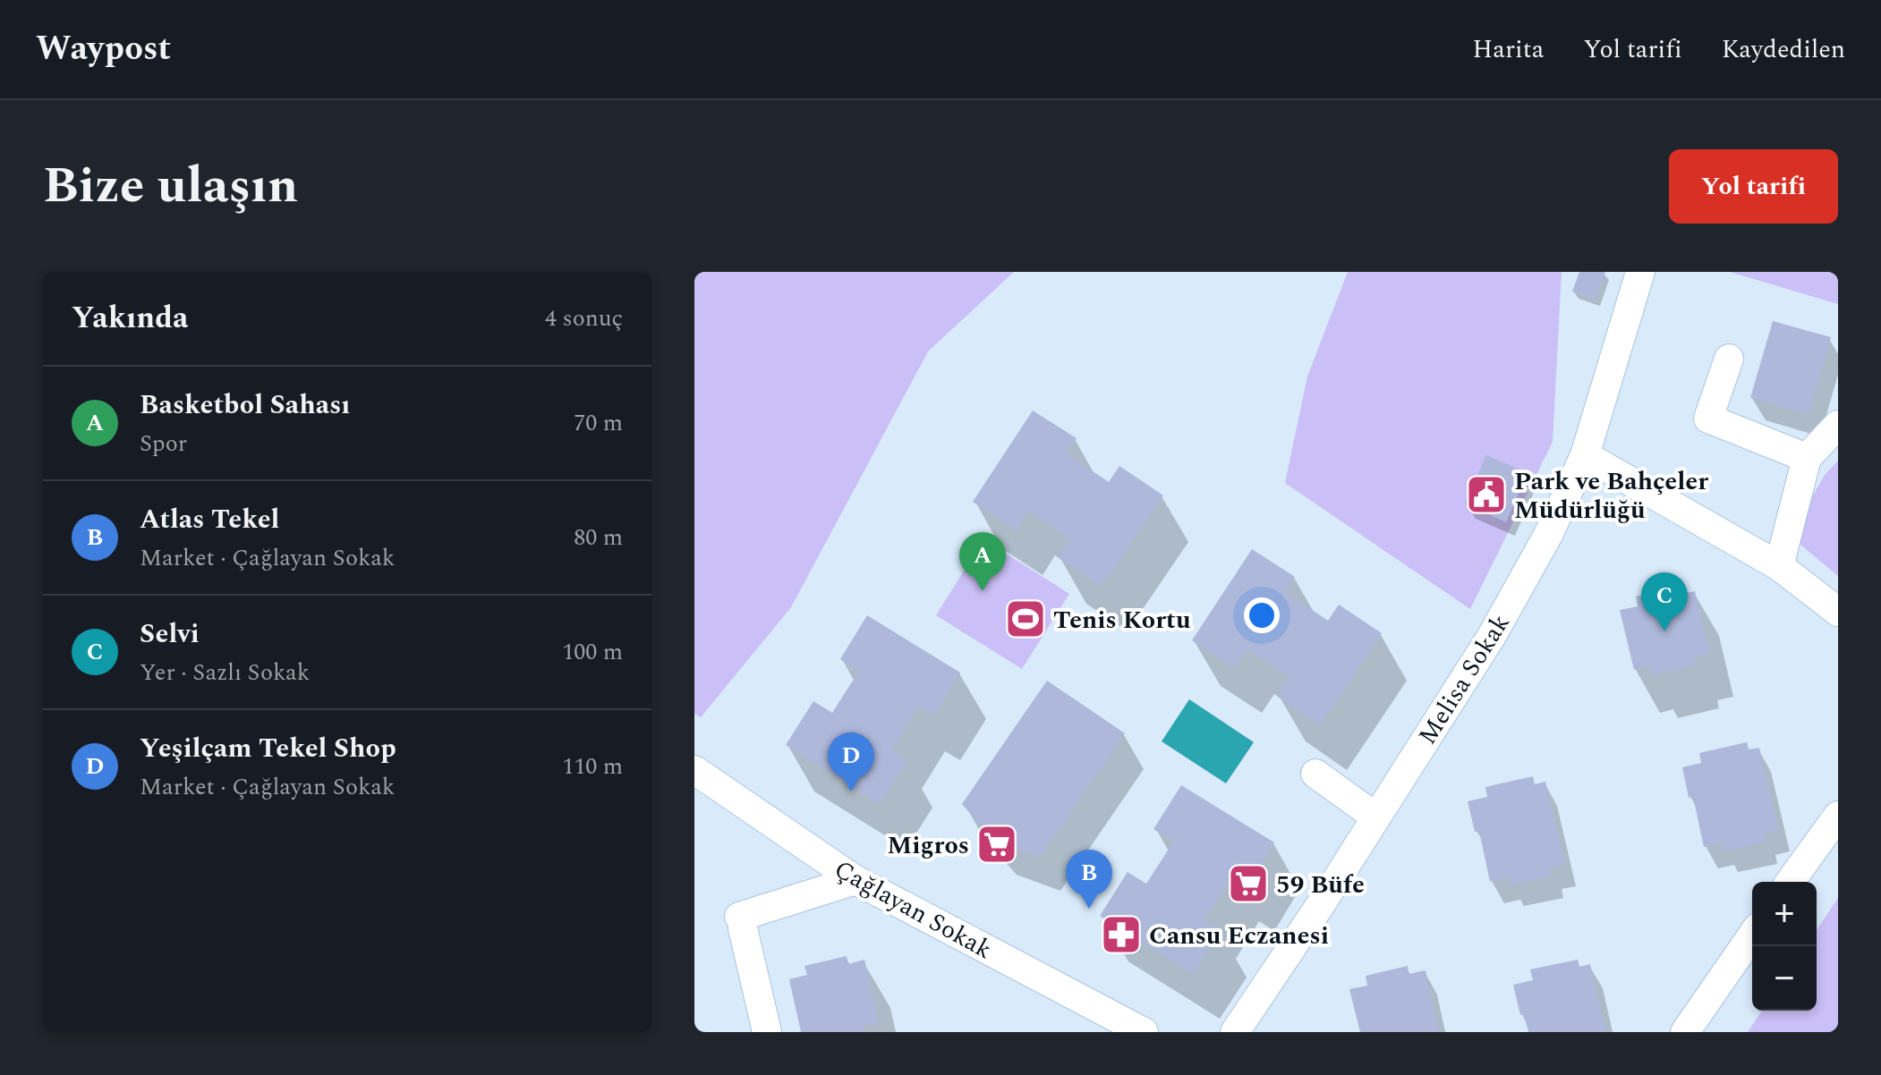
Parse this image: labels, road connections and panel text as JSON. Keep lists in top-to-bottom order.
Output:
{
  "streets": {
    "street": ["Melisa Sokak", "Çağlayan Sokak"]
  },
  "places": {
    "public building": ["Park ve Bahçeler Müdürlüğü"],
    "sports": ["Tenis Kortu"],
    "supermarket": ["Migros", "59 Büfe"],
    "pharmacy": ["Cansu Eczanesi"]
  },
  "page": {
    "header": "Waypost",
    "nav": ["Harita", "Yol tarifi", "Kaydedilen"],
    "title": "Bize ulaşın",
    "buttons": "Yol tarifi",
    "heading": ["Yakında", "4 sonuç"],
    "list": [
      {
        "mark": "A",
        "name": "Basketbol Sahası",
        "note": "Spor",
        "value": "70 m"
      },
      {
        "mark": "B",
        "name": "Atlas Tekel",
        "note": "Market · Çağlayan Sokak",
        "value": "80 m"
      },
      {
        "mark": "C",
        "name": "Selvi",
        "note": "Yer · Sazlı Sokak",
        "value": "100 m"
      },
      {
        "mark": "D",
        "name": "Yeşilçam Tekel Shop",
        "note": "Market · Çağlayan Sokak",
        "value": "110 m"
      }
    ],
    "pins": [
      "A",
      "C",
      "D",
      "B"
    ],
    "map_buttons": ["+", "−"]
  }
}
